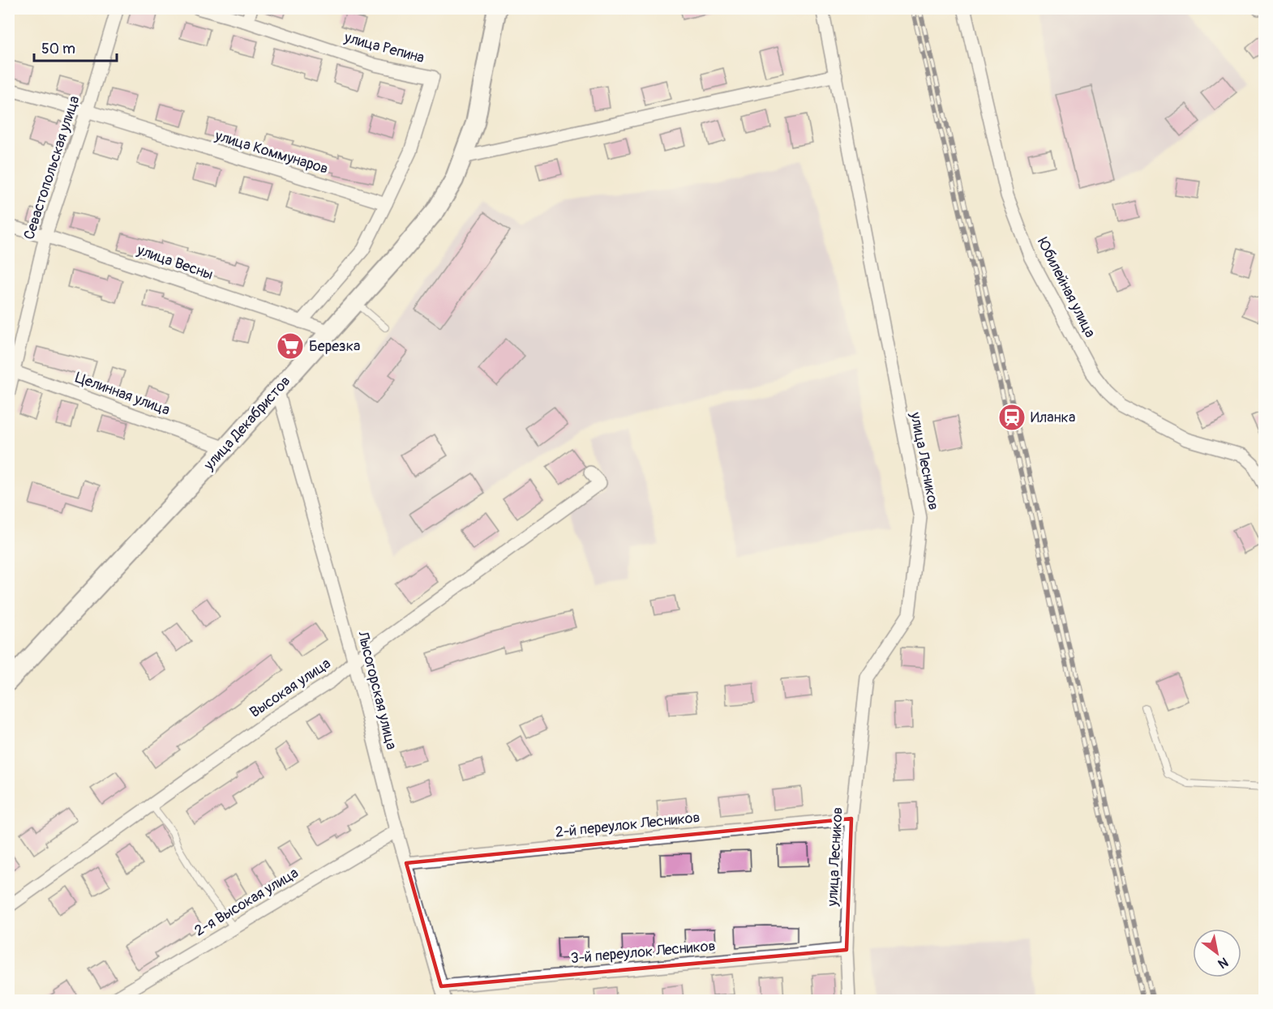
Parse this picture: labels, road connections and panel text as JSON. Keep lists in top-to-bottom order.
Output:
{
  "streets": {
    "main road": ["улица Декабристов"],
    "street": [
      "улица Репина",
      "улица Коммунаров",
      "Севастопольская улица",
      "улица Весны",
      "Юбилейная улица",
      "Целинная улица",
      "улица Лесников",
      "Высокая улица",
      "Лысогорская улица",
      "2-й переулок Лесников",
      "2-я Высокая улица",
      "3-й переулок Лесников"
    ]
  },
  "crossings": [
    ["улица Репина", "улица Коммунаров"],
    ["улица Коммунаров", "Севастопольская улица"],
    ["Севастопольская улица", "улица Весны"],
    ["Севастопольская улица", "Целинная улица"],
    ["улица Весны", "улица Декабристов"],
    ["Целинная улица", "улица Декабристов"],
    ["улица Декабристов", "Лысогорская улица"],
    ["улица Лесников", "2-й переулок Лесников"],
    ["улица Лесников", "3-й переулок Лесников"],
    ["Высокая улица", "Лысогорская улица"],
    ["Лысогорская улица", "2-й переулок Лесников"],
    ["Лысогорская улица", "2-я Высокая улица"],
    ["Лысогорская улица", "3-й переулок Лесников"]
  ],
  "places": {
    "supermarket": ["Березка"],
    "station": ["Иланка"]
  },
  "scale_bar": "50 m",
  "north": "bottom right"
}
